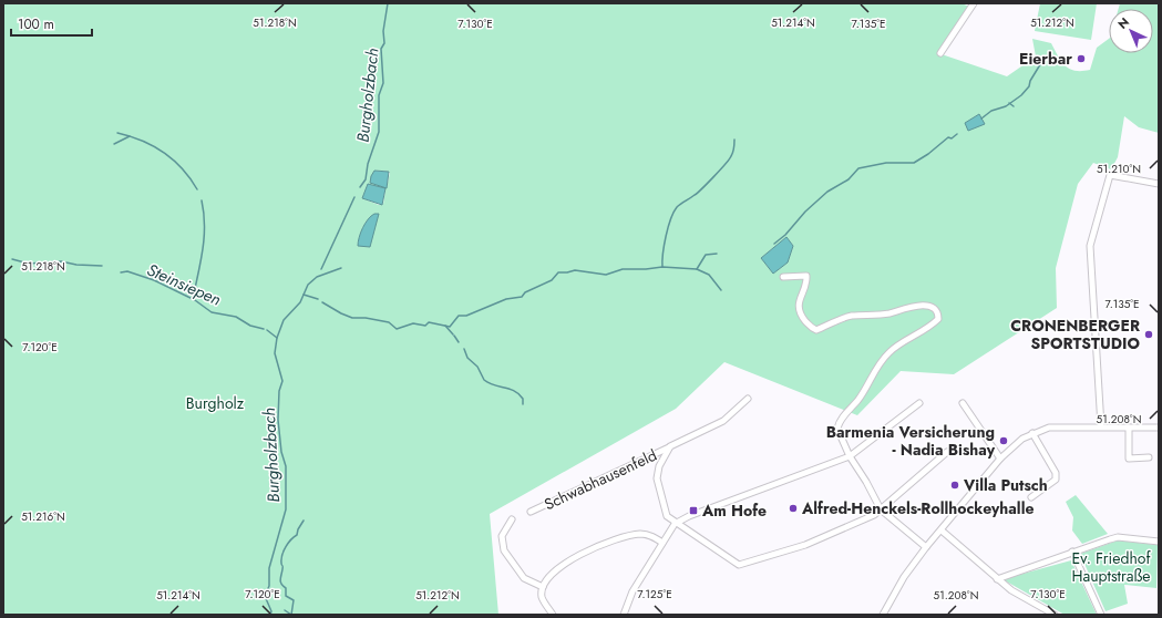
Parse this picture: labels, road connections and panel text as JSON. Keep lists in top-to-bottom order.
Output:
{
  "streets": {
    "street": ["Schwabhausenfeld"]
  },
  "water": ["Burgholzbach", "Steinsiepen"],
  "parks": ["Burgholz", "Ev. Friedhof Hauptstraße"],
  "places": {
    "other": [
      "Eierbar",
      "CRONENBERGER SPORTSTUDIO",
      "Barmenia Versicherung - Nadia Bishay",
      "Villa Putsch",
      "Alfred-Henckels-Rollhockeyhalle"
    ],
    "transit": ["Am Hofe"]
  },
  "scale_bar": "100 m",
  "north": "top left",
  "coordinates": [
    "51.218°N",
    "51.214°N",
    "51.212°N",
    "7.130°E",
    "7.135°E",
    "51.210°N",
    "7.120°E",
    "51.208°N",
    "51.216°N",
    "7.125°E"
  ]
}
